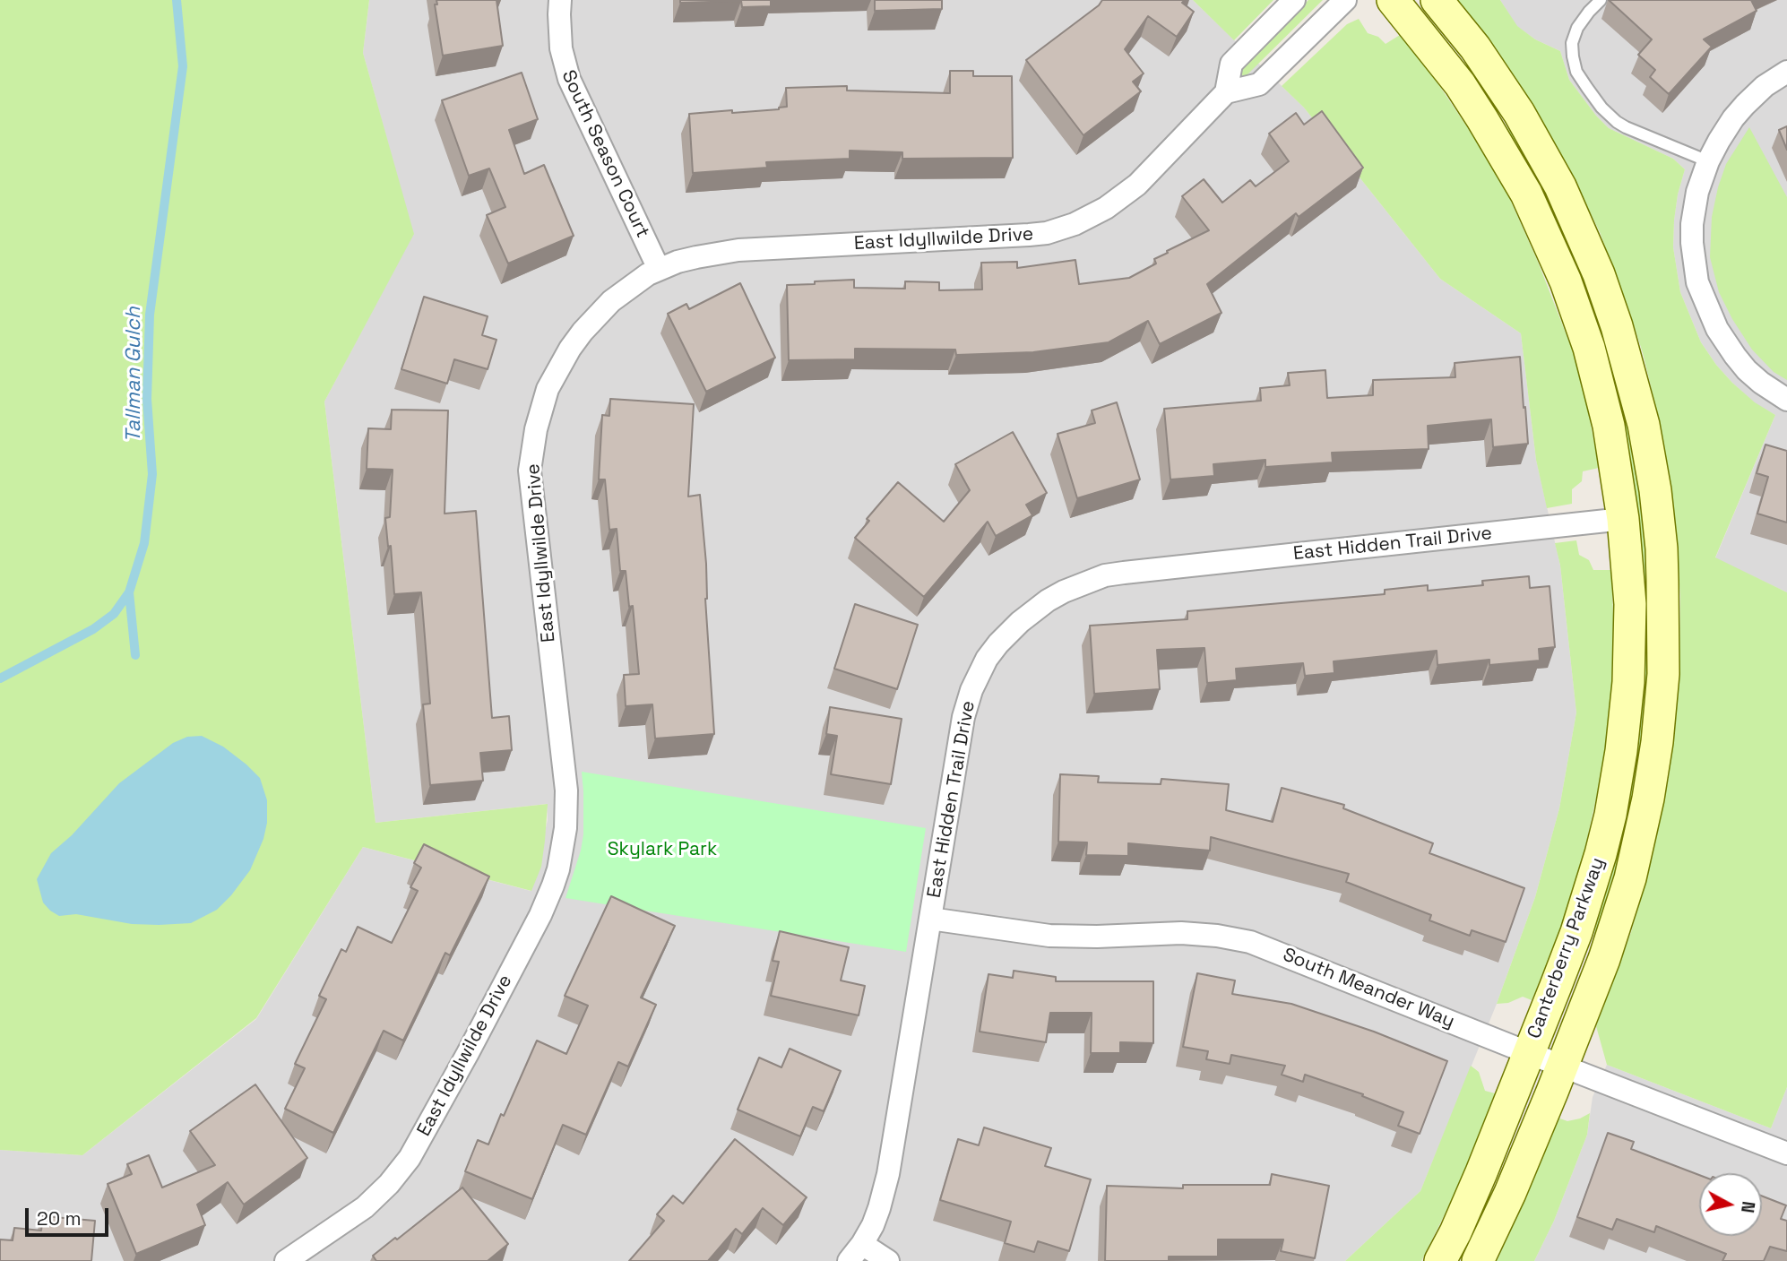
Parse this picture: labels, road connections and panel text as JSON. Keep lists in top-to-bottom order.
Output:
{
  "streets": {
    "street": [
      "South Season Court",
      "East Idyllwilde Drive",
      "East Hidden Trail Drive",
      "Canterberry Parkway",
      "South Meander Way"
    ]
  },
  "crossings": [
    ["South Season Court", "East Idyllwilde Drive"],
    ["East Hidden Trail Drive", "Canterberry Parkway"],
    ["East Hidden Trail Drive", "South Meander Way"],
    ["Canterberry Parkway", "South Meander Way"]
  ],
  "water": ["Tallman Gulch"],
  "parks": ["Skylark Park"],
  "scale_bar": "20 m",
  "north": "right"
}
